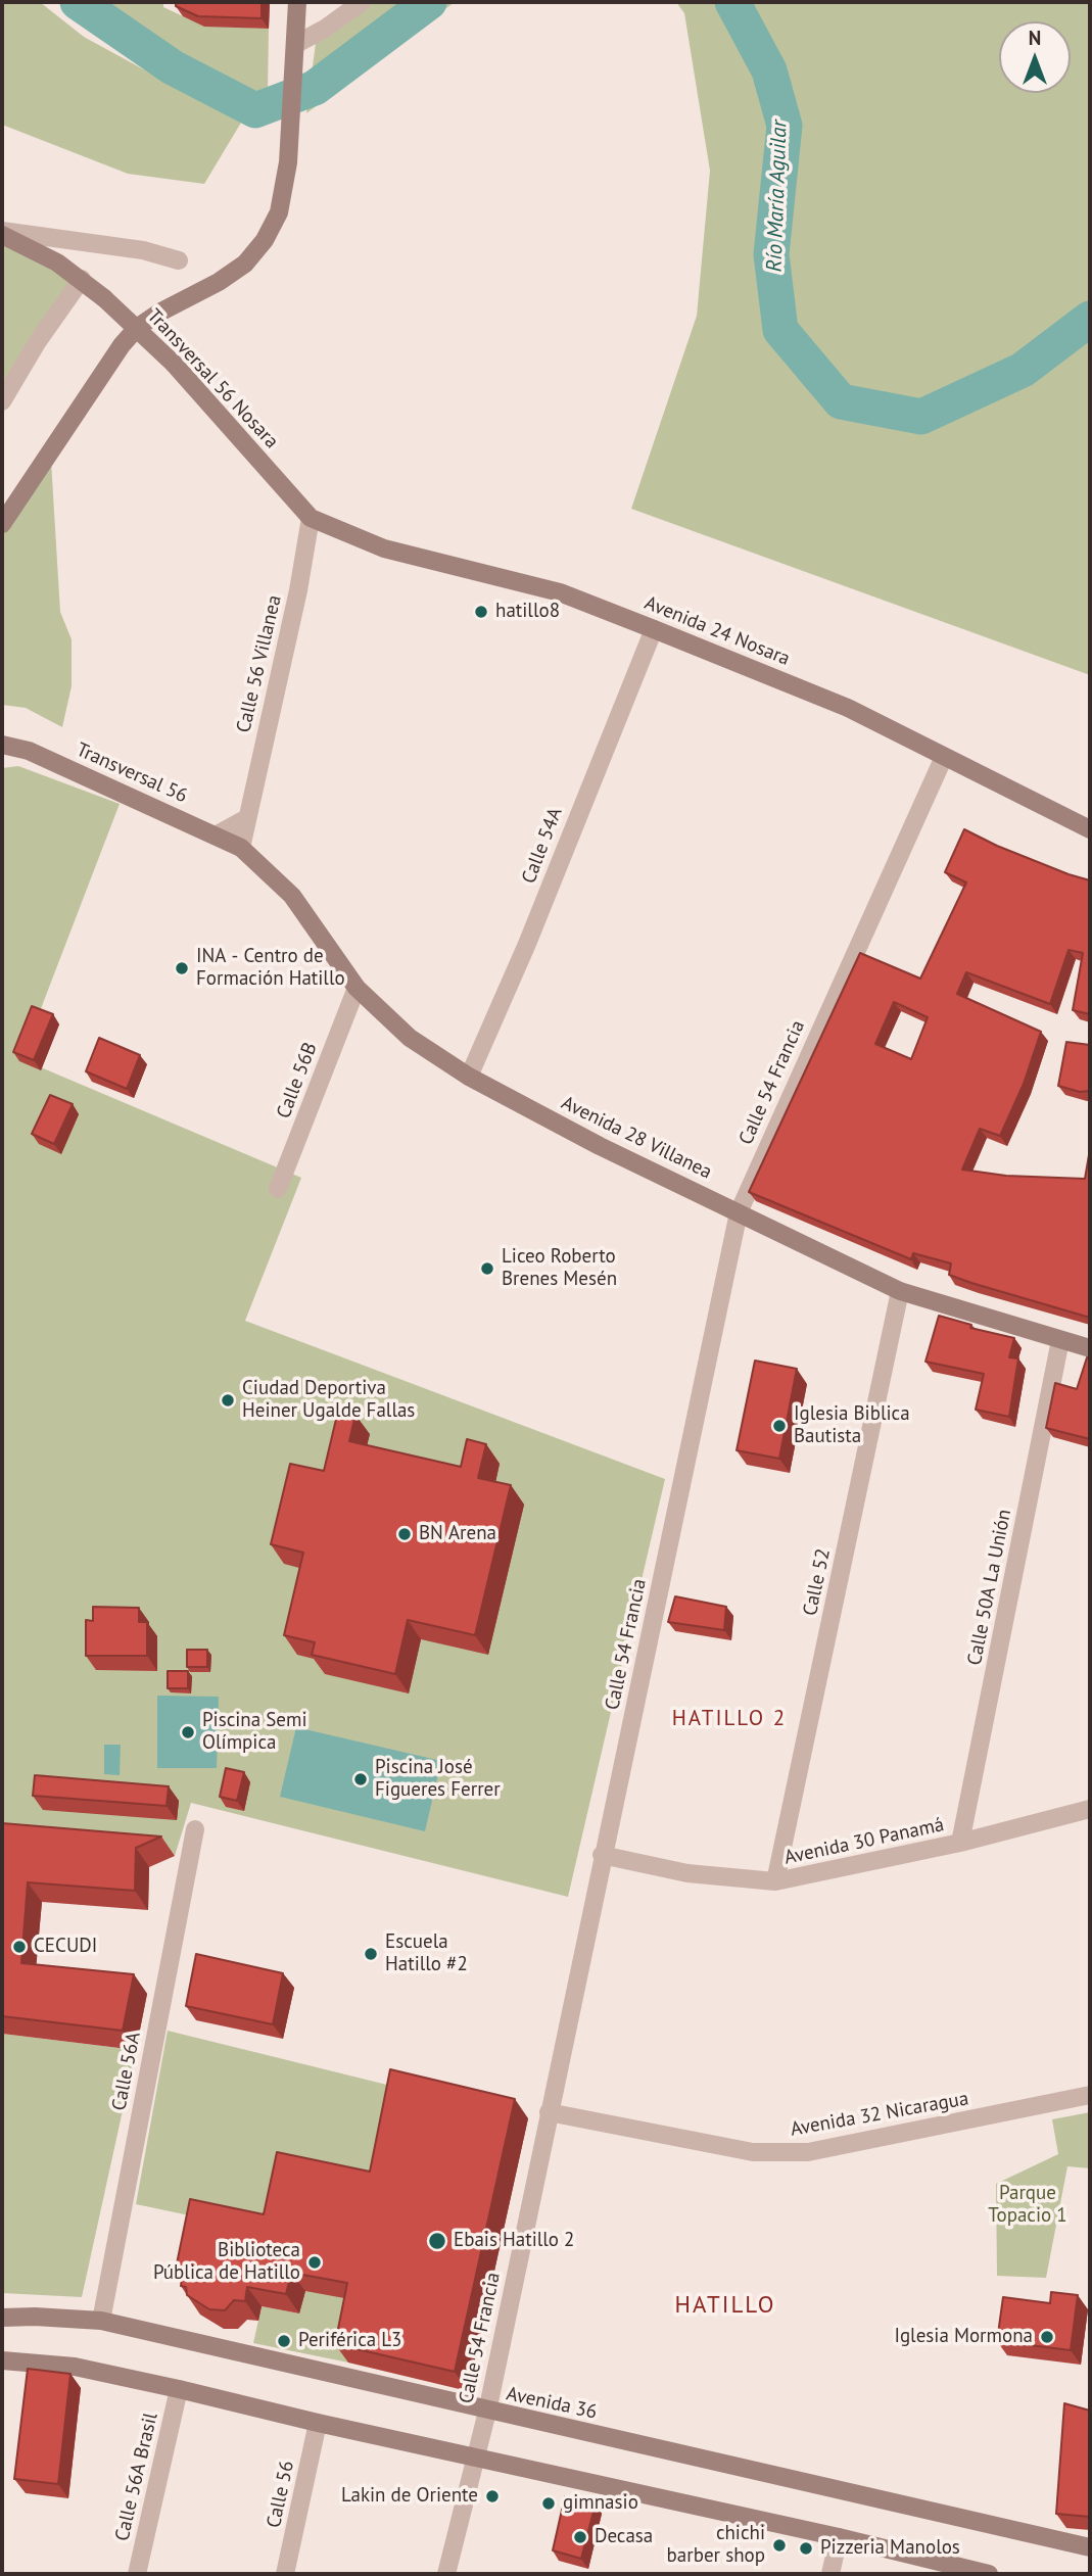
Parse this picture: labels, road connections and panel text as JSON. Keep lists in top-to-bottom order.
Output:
{
  "streets": {
    "street": [
      "Transversal 56 Nosara",
      "Avenida 24 Nosara",
      "Calle 56 Villanea",
      "Transversal 56",
      "Calle 54A",
      "Calle 56B",
      "Calle 54 Francia",
      "Avenida 28 Villanea",
      "Calle 52",
      "Calle 50A La Unión",
      "Avenida 30 Panamá",
      "Calle 56A",
      "Avenida 32 Nicaragua",
      "Avenida 36",
      "Calle 56A Brasil",
      "Calle 56"
    ]
  },
  "crossings": [
    ["Transversal 56 Nosara", "Avenida 24 Nosara"],
    ["Transversal 56 Nosara", "Calle 56 Villanea"],
    ["Avenida 24 Nosara", "Calle 56 Villanea"],
    ["Avenida 24 Nosara", "Calle 54A"],
    ["Avenida 24 Nosara", "Calle 54 Francia"],
    ["Calle 56 Villanea", "Transversal 56"],
    ["Calle 56 Villanea", "Avenida 28 Villanea"],
    ["Transversal 56", "Avenida 28 Villanea"],
    ["Calle 54A", "Avenida 28 Villanea"],
    ["Calle 56B", "Avenida 28 Villanea"],
    ["Calle 54 Francia", "Avenida 28 Villanea"],
    ["Calle 54 Francia", "Avenida 30 Panamá"],
    ["Calle 54 Francia", "Avenida 32 Nicaragua"],
    ["Calle 54 Francia", "Avenida 36"],
    ["Avenida 28 Villanea", "Calle 52"],
    ["Avenida 28 Villanea", "Calle 50A La Unión"],
    ["Calle 52", "Avenida 30 Panamá"],
    ["Calle 50A La Unión", "Avenida 30 Panamá"],
    ["Calle 56A", "Avenida 36"]
  ],
  "districts": ["HATILLO 2", "HATILLO"],
  "water": ["Río María Aguilar"],
  "parks": ["Parque Topacio 1"],
  "places": [
    "hatillo8",
    "INA - Centro de Formación Hatillo",
    "Liceo Roberto Brenes Mesén",
    "Ciudad Deportiva Heiner Ugalde Fallas",
    "Iglesia Biblica Bautista",
    "BN Arena",
    "Piscina Semi Olímpica",
    "Piscina José Figueres Ferrer",
    "CECUDI",
    "Escuela Hatillo #2",
    "Ebais Hatillo 2",
    "Biblioteca Pública de Hatillo",
    "Iglesia Mormona",
    "Periférica L3",
    "Lakin de Oriente",
    "gimnasio",
    "Decasa",
    "chichi barber shop",
    "Pizzeria Manolos"
  ],
  "north": "top"
}
